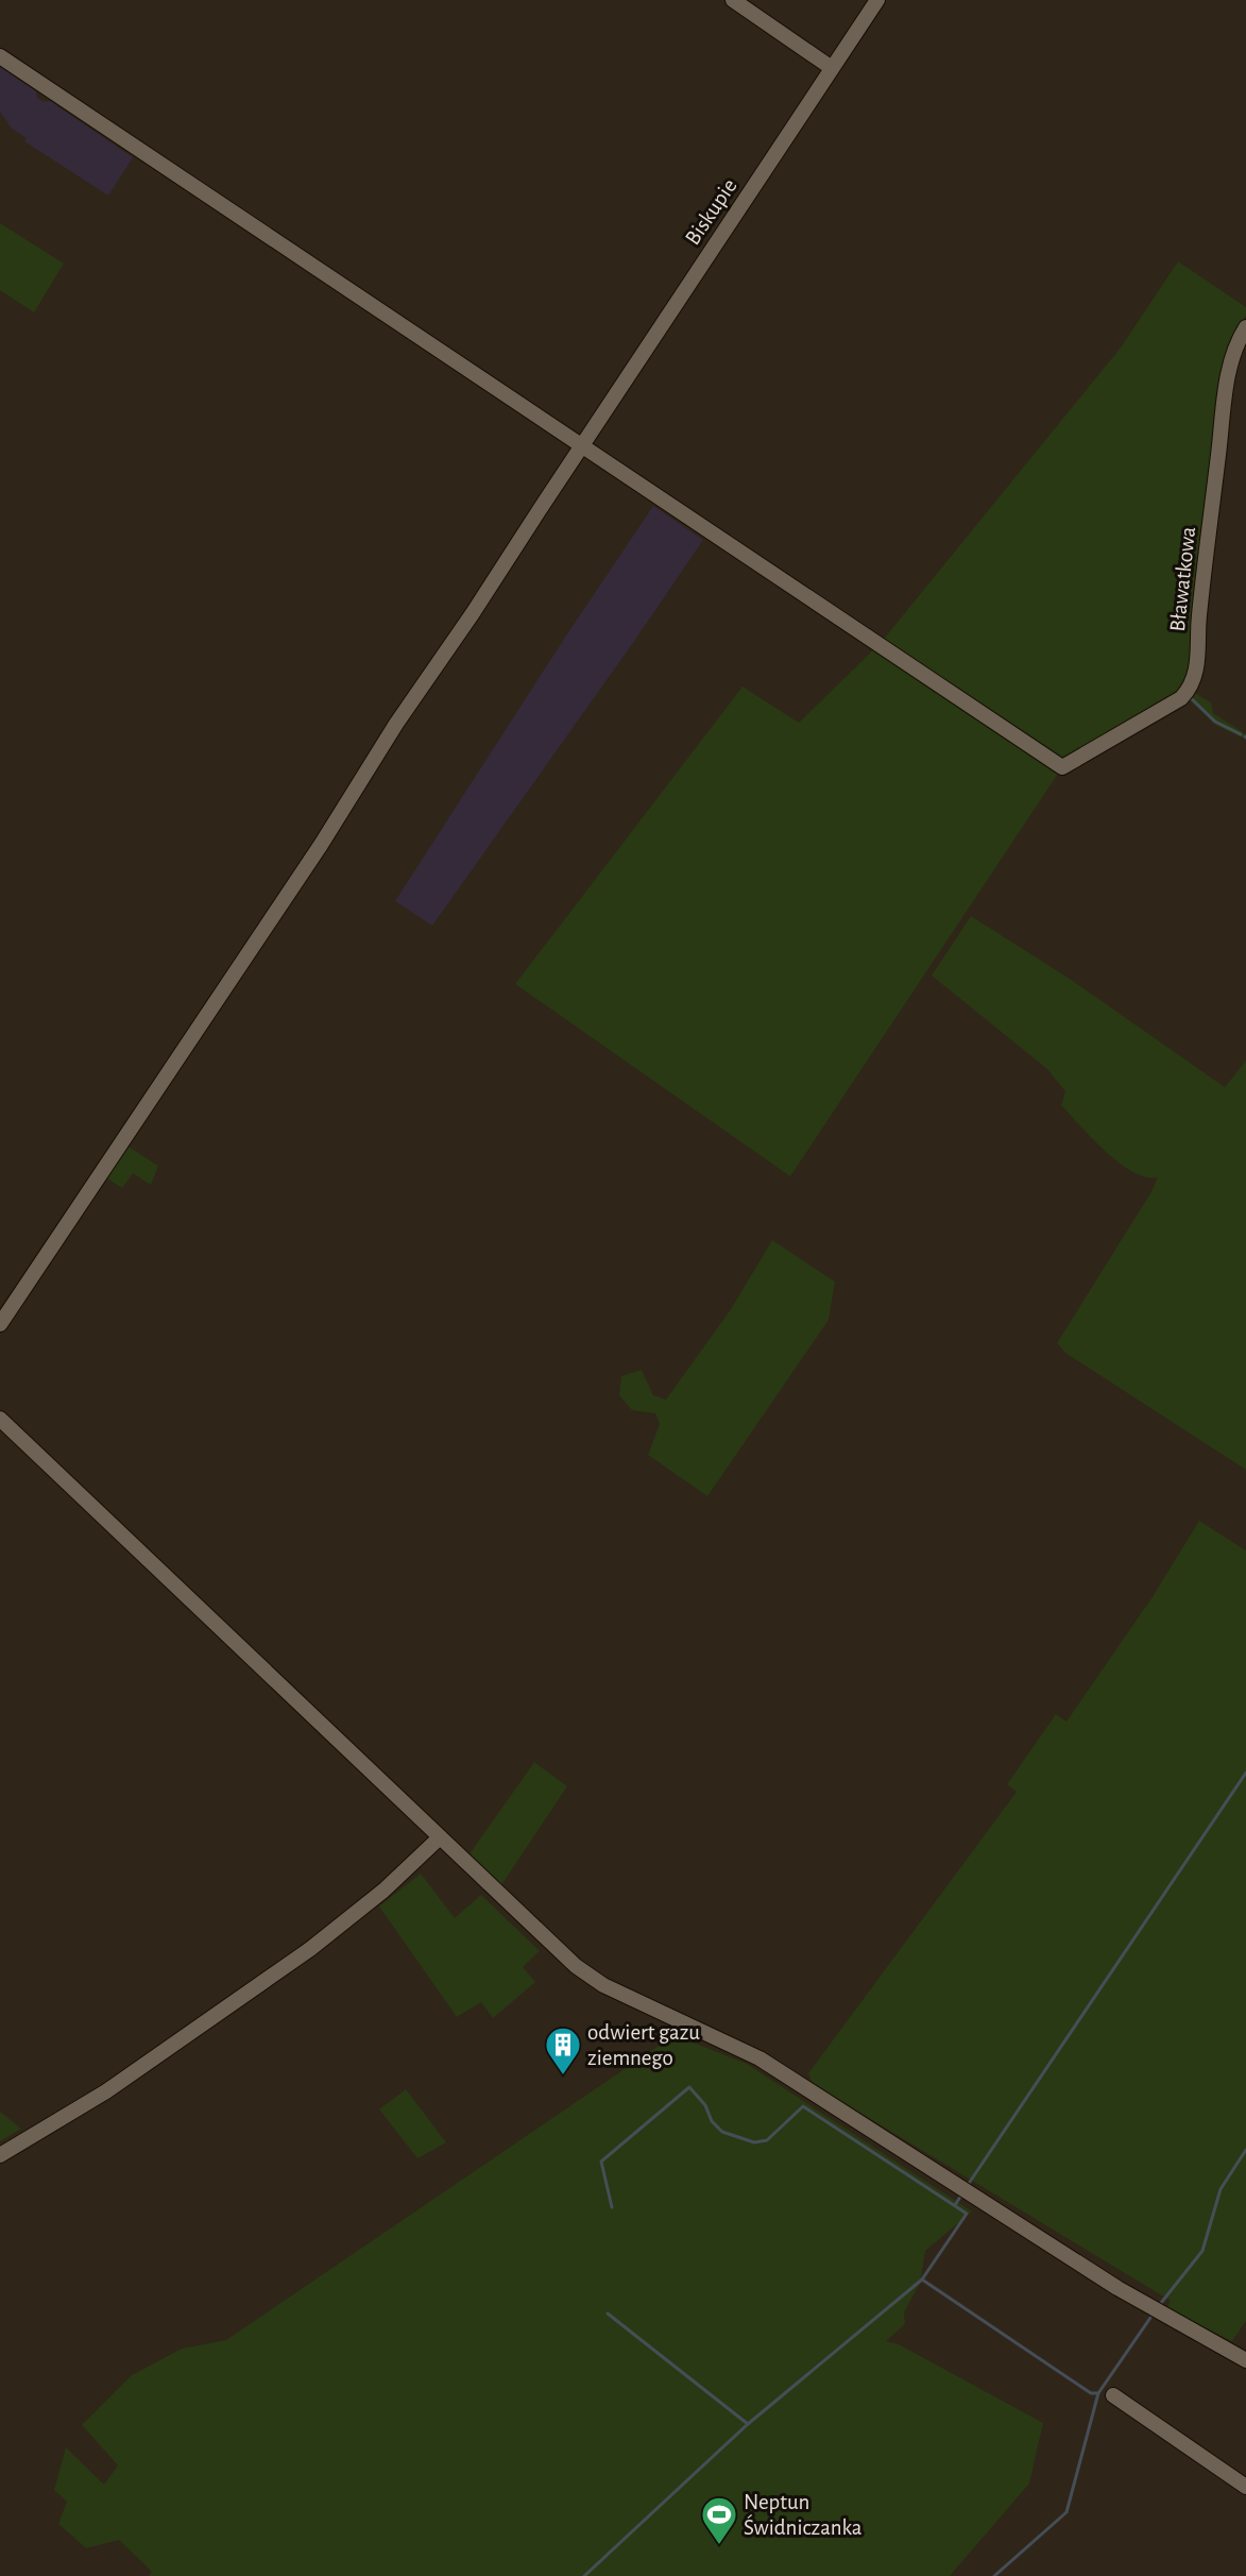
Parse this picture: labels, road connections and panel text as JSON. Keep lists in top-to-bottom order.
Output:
{
  "streets": {
    "street": ["Biskupie", "Bławatkowa"]
  },
  "crossings": [
    ["Biskupie", "Bławatkowa"]
  ],
  "places": {
    "building": ["odwiert gazu ziemnego"],
    "sports": ["Neptun Świdniczanka"]
  }
}
